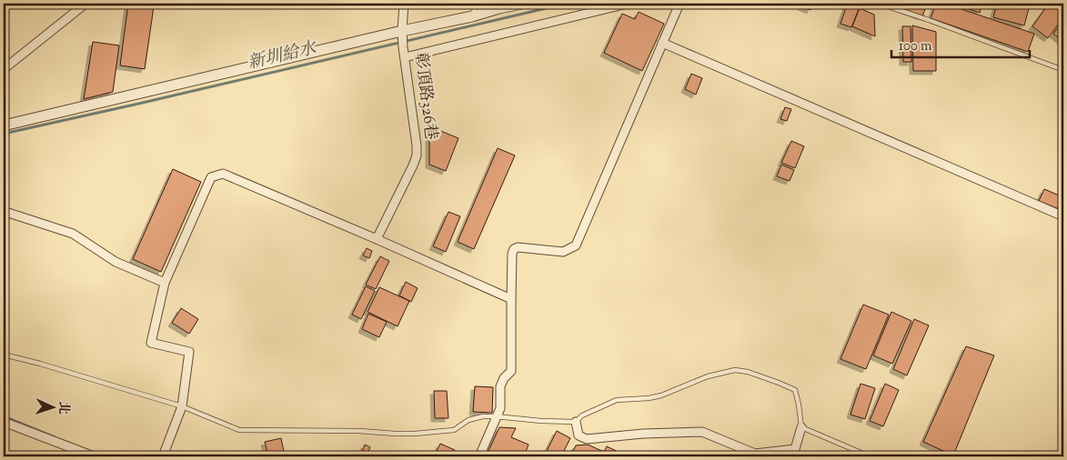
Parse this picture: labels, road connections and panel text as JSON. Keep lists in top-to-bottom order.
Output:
{
  "streets": {
    "street": ["彰頂路326巷"]
  },
  "water": ["新圳給水"],
  "scale_bar": "100 m",
  "north": "right"
}
